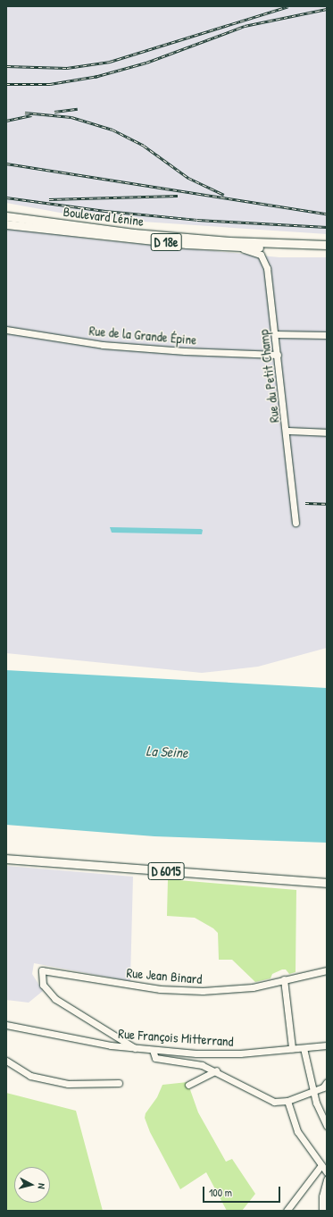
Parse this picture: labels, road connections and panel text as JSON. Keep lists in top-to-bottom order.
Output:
{
  "streets": {
    "main road": ["Boulevard Lénine", "D 18e", "D 6015"],
    "street": [
      "Rue de la Grande Épine",
      "Rue du Petit Champ",
      "Rue Jean Binard",
      "Rue François Mitterrand"
    ]
  },
  "crossings": [
    ["Boulevard Lénine", "Rue du Petit Champ"],
    ["Rue de la Grande Épine", "Rue du Petit Champ"],
    ["Rue Jean Binard", "Rue François Mitterrand"]
  ],
  "water": ["La Seine"],
  "scale_bar": "100 m",
  "north": "right"
}
